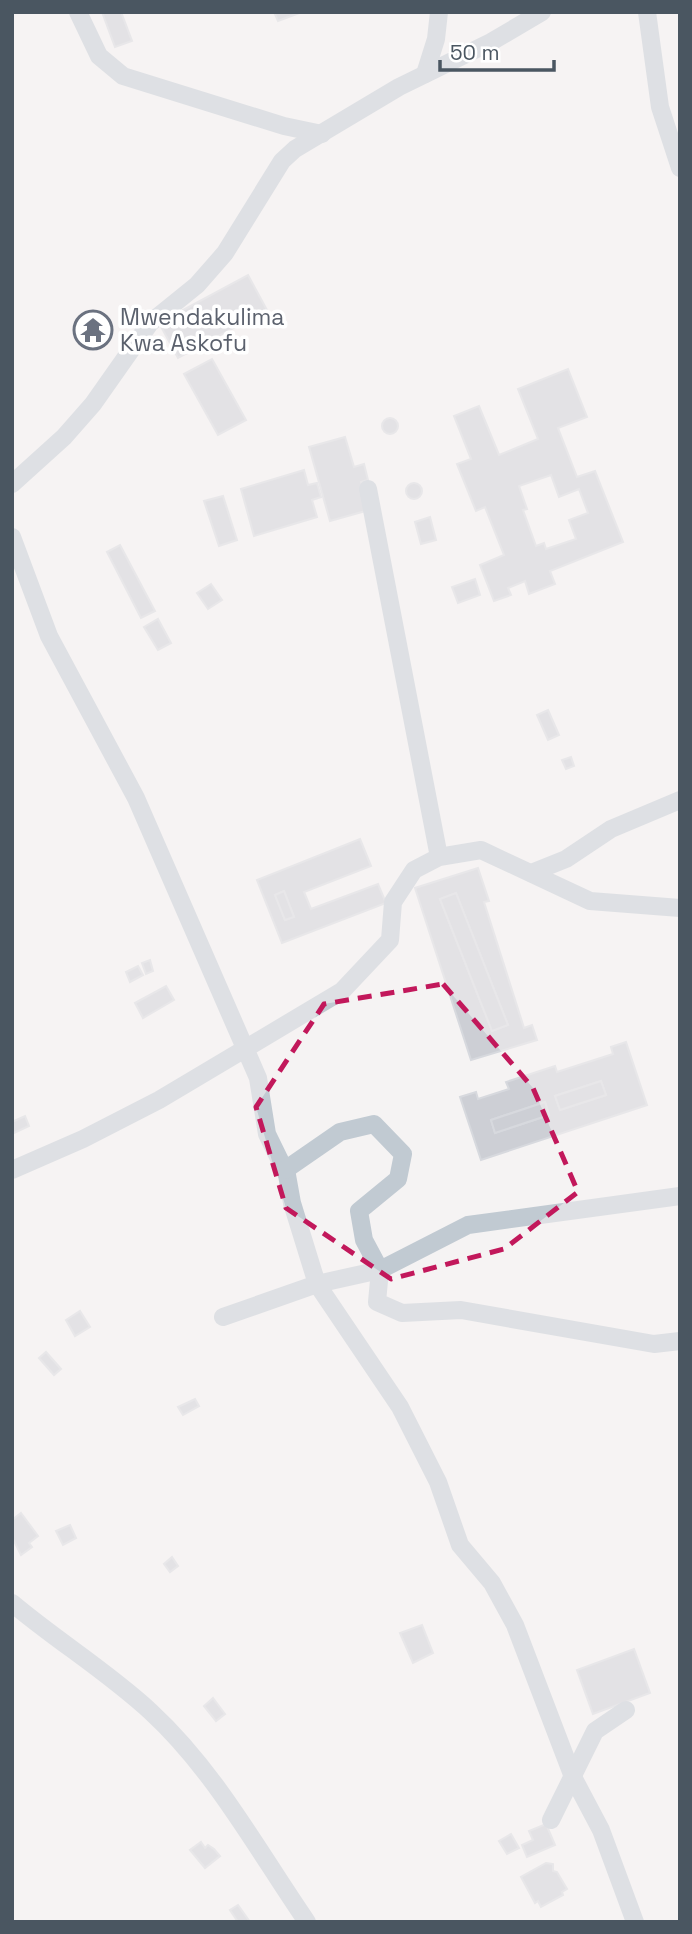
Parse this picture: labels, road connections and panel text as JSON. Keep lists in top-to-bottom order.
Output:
{
  "places": {
    "temple": ["Mwendakulima Kwa Askofu"]
  },
  "scale_bar": "50 m"
}
